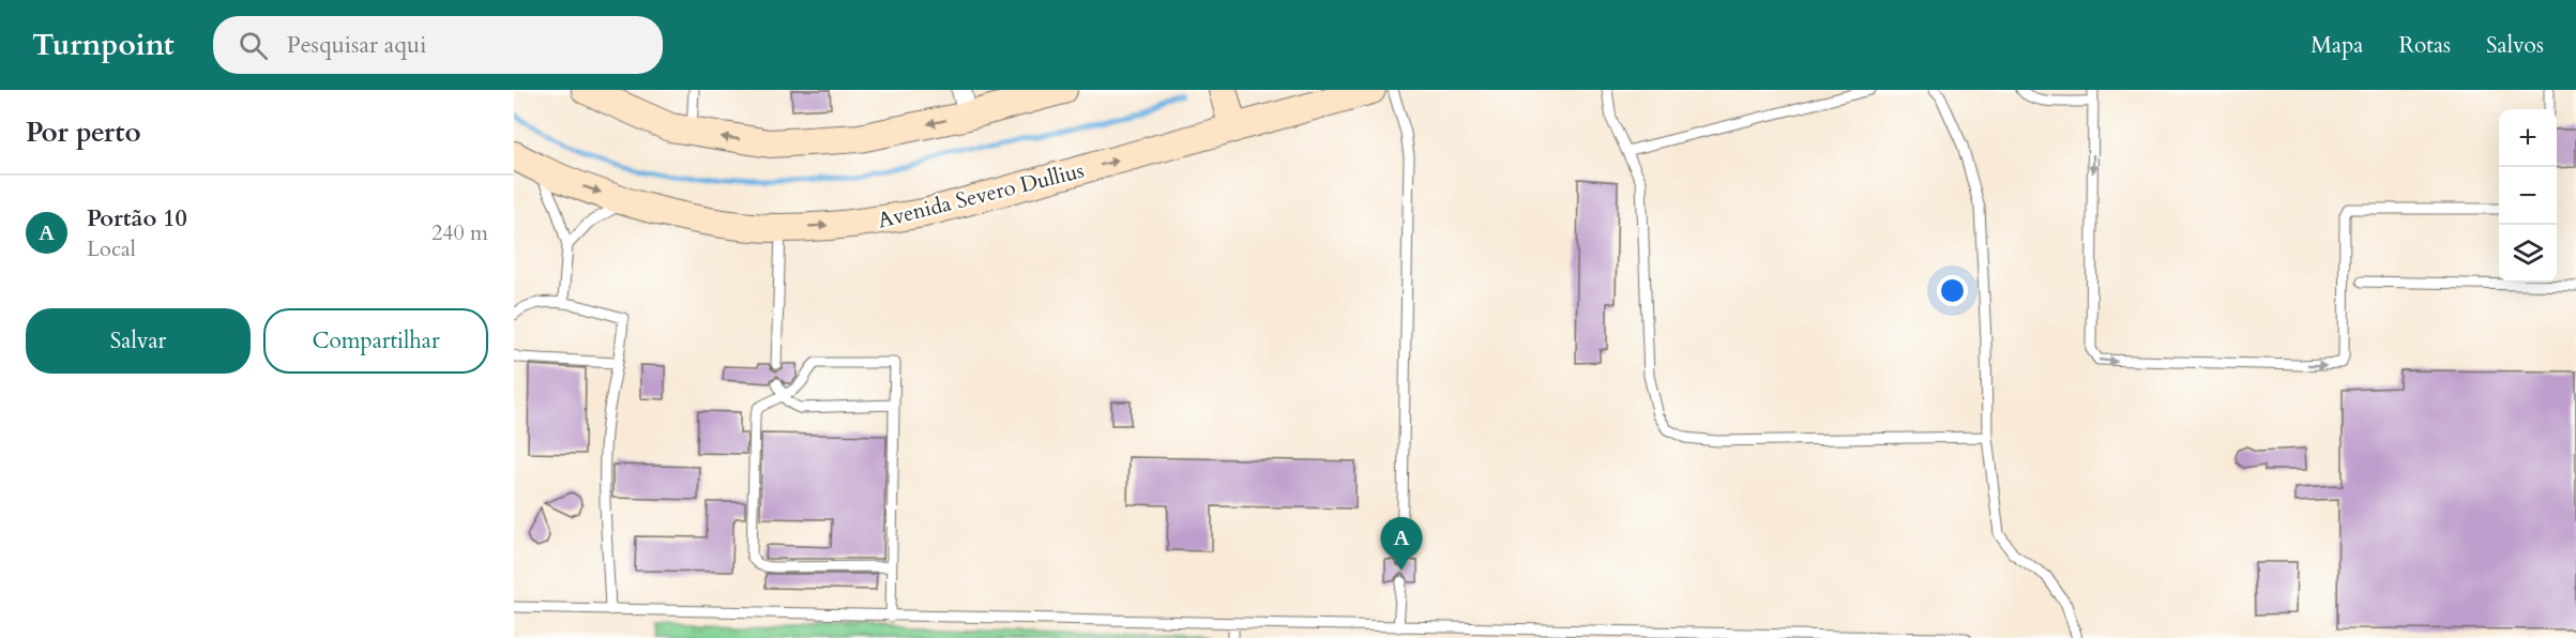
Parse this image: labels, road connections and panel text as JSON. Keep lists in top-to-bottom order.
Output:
{
  "streets": {
    "main road": ["Avenida Severo Dullius"]
  },
  "page": {
    "header": "Turnpoint",
    "search": "Pesquisar aqui",
    "nav": ["Mapa", "Rotas", "Salvos"],
    "heading": "Por perto",
    "map_buttons": ["+", "−"],
    "list": [
      {
        "mark": "A",
        "name": "Portão 10",
        "note": "Local",
        "value": "240 m"
      }
    ],
    "buttons": ["Salvar", "Compartilhar"],
    "pins": "A"
  }
}
